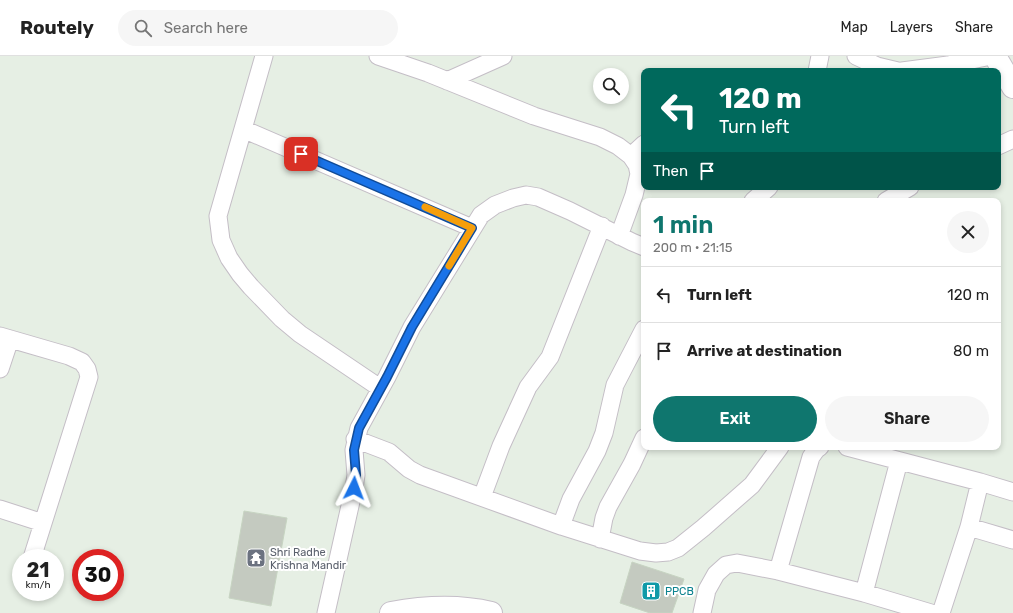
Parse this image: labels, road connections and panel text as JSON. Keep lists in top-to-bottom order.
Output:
{
  "places": {
    "temple": ["Shri Radhe Krishna Mandir"],
    "building": ["PPCB"]
  },
  "page": {
    "header": "Routely",
    "search": "Search here",
    "nav": ["Map", "Layers", "Share"],
    "turn": ["120 m", "Turn left"],
    "then": "Then",
    "heading": ["1 min", "200 m · 21:15"],
    "list": [
      {
        "name": "Turn left",
        "value": "120 m"
      },
      {
        "name": "Arrive at destination",
        "value": "80 m"
      }
    ],
    "buttons": ["Exit", "Share"],
    "speed": "21 km/h",
    "limit": "30"
  }
}
